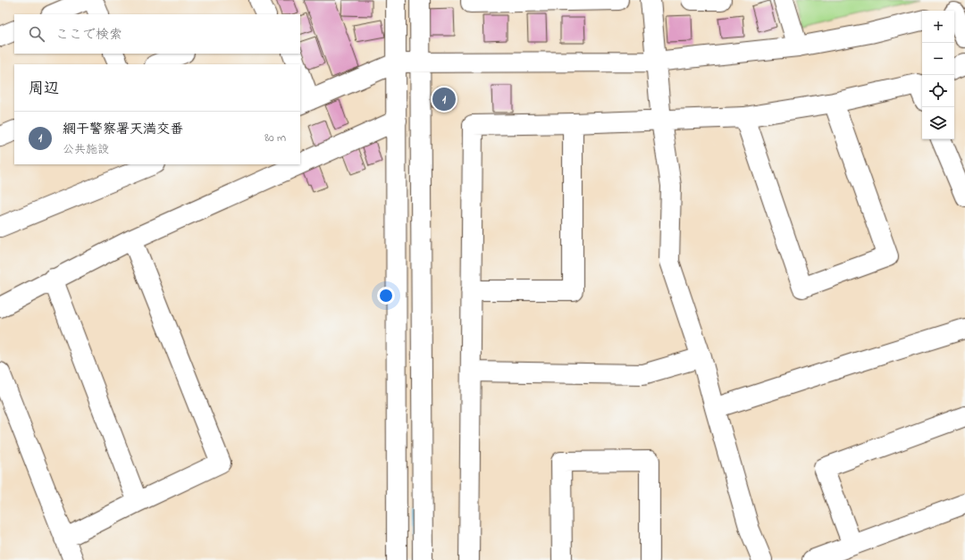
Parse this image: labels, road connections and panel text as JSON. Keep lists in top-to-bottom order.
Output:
{
  "page": {
    "map_buttons": ["+", "−"],
    "search": "ここで検索",
    "heading": "周辺",
    "pins": "1",
    "list": [
      {
        "mark": "1",
        "name": "網干警察署天満交番",
        "note": "公共施設",
        "value": "80 m"
      }
    ]
  }
}
